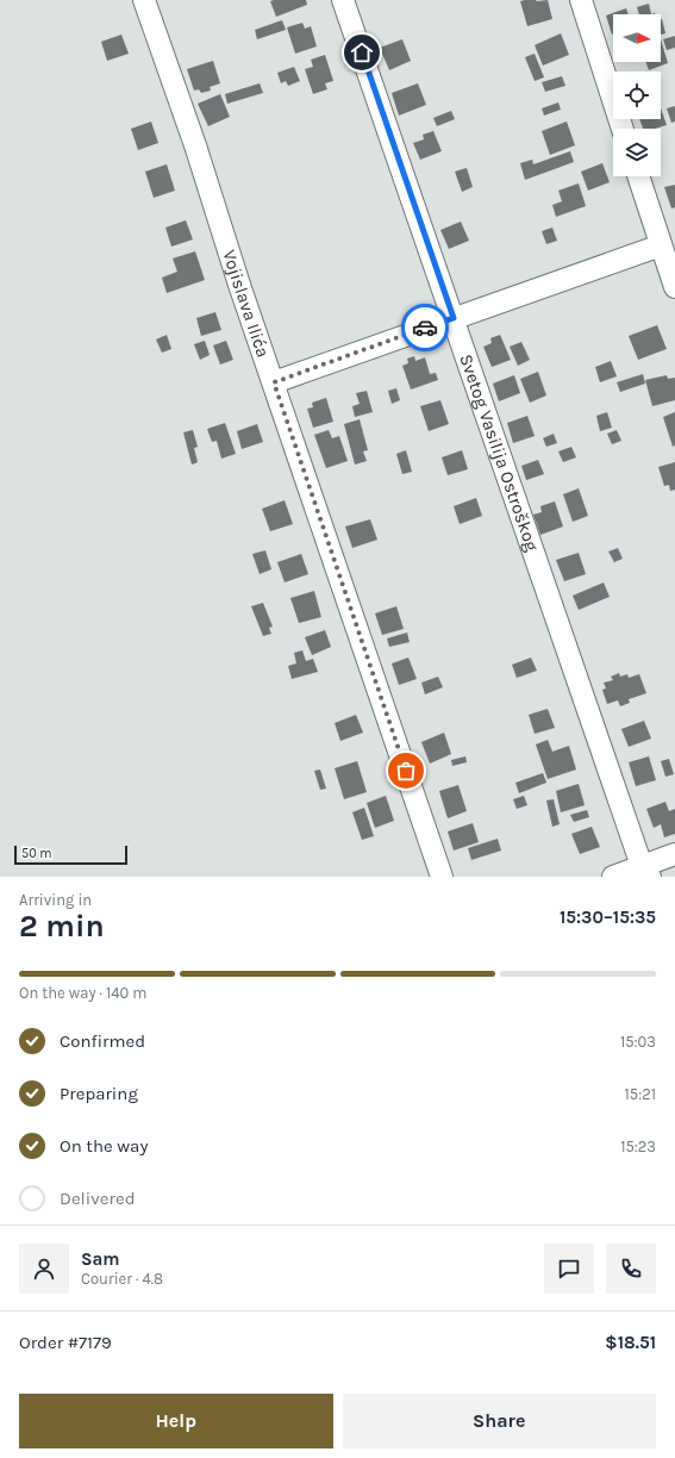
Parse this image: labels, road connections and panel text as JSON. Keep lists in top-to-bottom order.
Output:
{
  "streets": {
    "street": ["Vojislava Ilića", "Svetog Vasilija Ostroškog"]
  },
  "scale_bar": "50 m",
  "north": "right",
  "page": {
    "scale": "50 m",
    "heading": ["2 min", "Arriving in", "15:30–15:35"],
    "panel": [
      "Sam",
      "Courier · 4.8",
      "Order #7179",
      "$18.51"
    ],
    "bar": "On the way · 140 m",
    "list": [
      ["Confirmed", "15:03"],
      ["Preparing", "15:21"],
      ["On the way", "15:23"],
      "Delivered"
    ],
    "buttons": ["Help", "Share"]
  }
}
